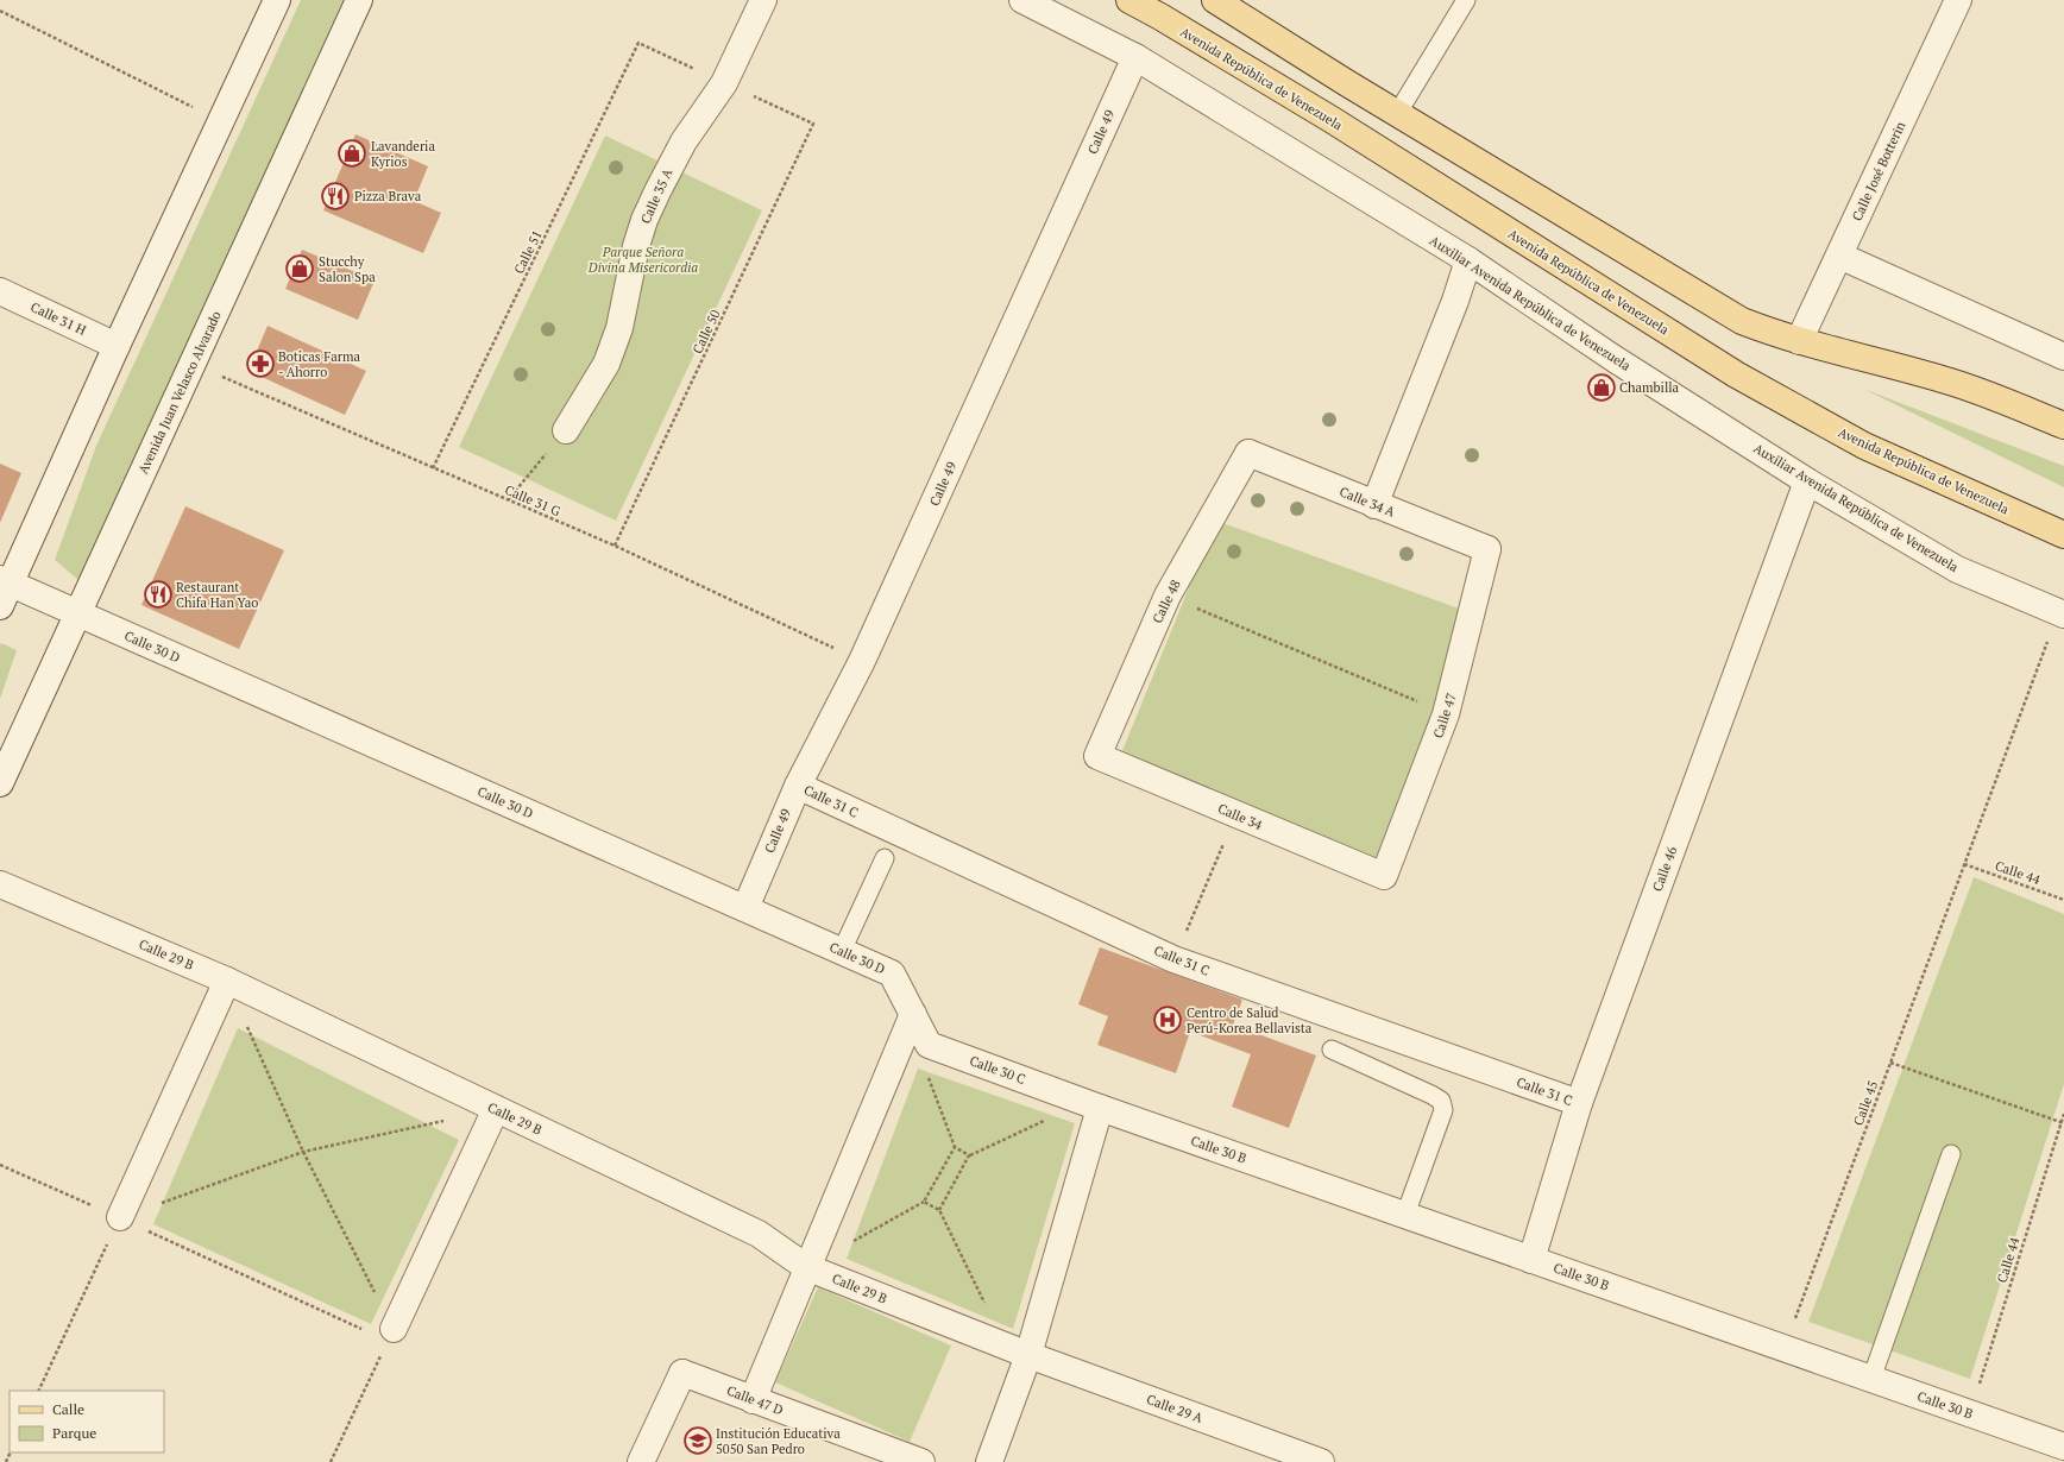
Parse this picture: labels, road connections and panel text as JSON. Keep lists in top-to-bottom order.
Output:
{
  "streets": {
    "main road": ["Avenida República de Venezuela"],
    "street": [
      "Calle 49",
      "Calle José Botterin",
      "Calle 35 A",
      "Auxiliar Avenida República de Venezuela",
      "Calle 31 H",
      "Avenida Juan Velasco Alvarado",
      "Calle 34 A",
      "Calle 48",
      "Calle 30 D",
      "Calle 47",
      "Calle 31 C",
      "Calle 34",
      "Calle 46",
      "Calle 29 B",
      "Calle 30 C",
      "Calle 30 B",
      "Calle 47 D",
      "Calle 29 A"
    ],
    "path": [
      "Calle 51",
      "Calle 50",
      "Calle 31 G",
      "Calle 44",
      "Calle 45"
    ]
  },
  "crossings": [
    ["Calle 49", "Auxiliar Avenida República de Venezuela"],
    ["Calle 49", "Calle 31 G"],
    ["Calle 49", "Calle 30 D"],
    ["Calle 49", "Calle 31 C"],
    ["Calle 51", "Calle 31 G"],
    ["Auxiliar Avenida República de Venezuela", "Calle 46"],
    ["Auxiliar Avenida República de Venezuela", "Calle 45"],
    ["Calle 50", "Calle 31 G"],
    ["Avenida Juan Velasco Alvarado", "Calle 31 G"],
    ["Avenida Juan Velasco Alvarado", "Calle 30 D"],
    ["Calle 34 A", "Calle 48"],
    ["Calle 34 A", "Calle 47"],
    ["Calle 48", "Calle 34"],
    ["Calle 47", "Calle 34"],
    ["Calle 31 C", "Calle 46"],
    ["Calle 46", "Calle 30 B"],
    ["Calle 44", "Calle 45"],
    ["Calle 44", "Calle 30 B"],
    ["Calle 29 B", "Calle 29 A"],
    ["Calle 30 C", "Calle 30 B"],
    ["Calle 45", "Calle 30 B"]
  ],
  "parks": ["Parque Señora Divina Misericordia"],
  "places": {
    "shop": ["Lavanderia Kyrios", "Stucchy Salon Spa", "Chambilla"],
    "restaurant": ["Pizza Brava", "Restaurant Chifa Han Yao"],
    "pharmacy": ["Boticas Farma - Ahorro"],
    "hospital": ["Centro de Salud Perú-Korea Bellavista"],
    "school or university": ["Institución Educativa 5050 San Pedro"]
  },
  "legend": ["Calle", "Parque"]
}
